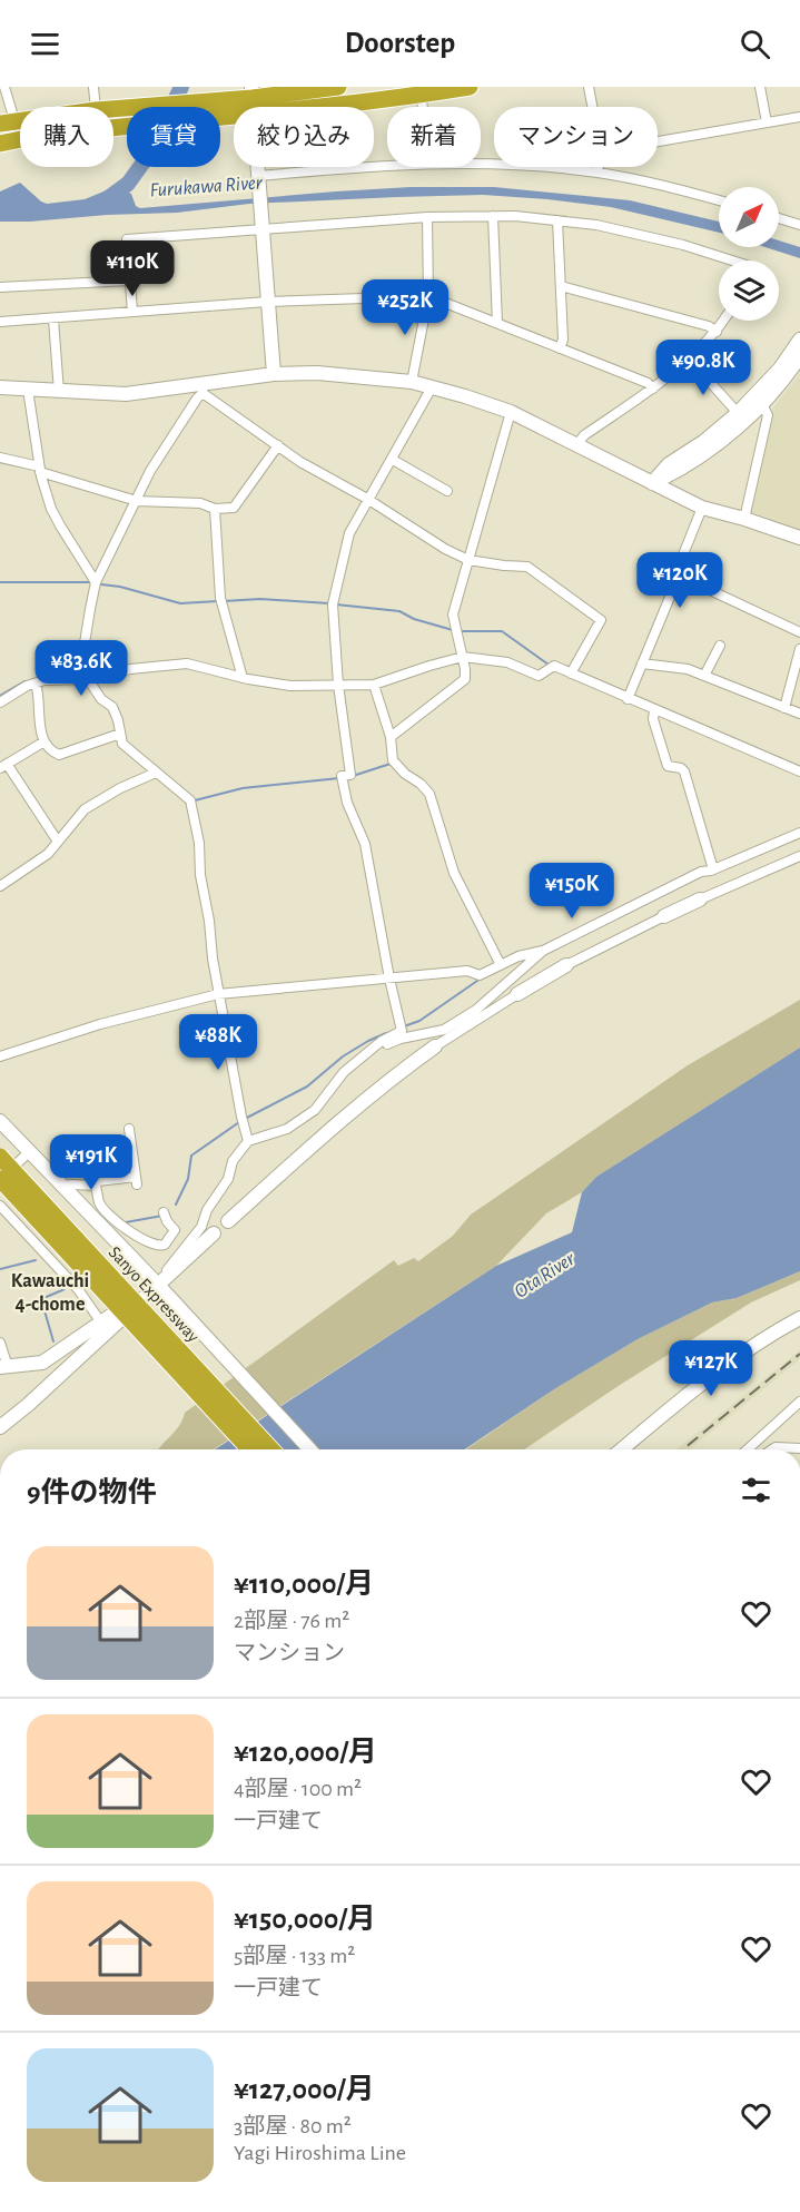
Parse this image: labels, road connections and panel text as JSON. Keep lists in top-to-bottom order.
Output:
{
  "streets": {
    "highway": ["Sanyo Expressway"]
  },
  "districts": ["Kawauchi 4-chome"],
  "water": ["Furukawa River", "Ota River"],
  "north": "top right",
  "page": {
    "header": "Doorstep",
    "chip": [
      "購入",
      "賃貸",
      "絞り込み",
      "新着",
      "マンション"
    ],
    "price": [
      "¥110K",
      "¥252K",
      "¥90.8K",
      "¥120K",
      "¥83.6K",
      "¥150K",
      "¥88K",
      "¥191K",
      "¥127K"
    ],
    "heading": "9件の物件",
    "list": [
      {
        "name": "¥110,000/月",
        "note": "2部屋 · 76 m² · マンション"
      },
      {
        "name": "¥120,000/月",
        "note": "4部屋 · 100 m² · 一戸建て"
      },
      {
        "name": "¥150,000/月",
        "note": "5部屋 · 133 m² · 一戸建て"
      },
      {
        "name": "¥127,000/月",
        "note": "3部屋 · 80 m² · Yagi Hiroshima Line"
      }
    ]
  }
}
